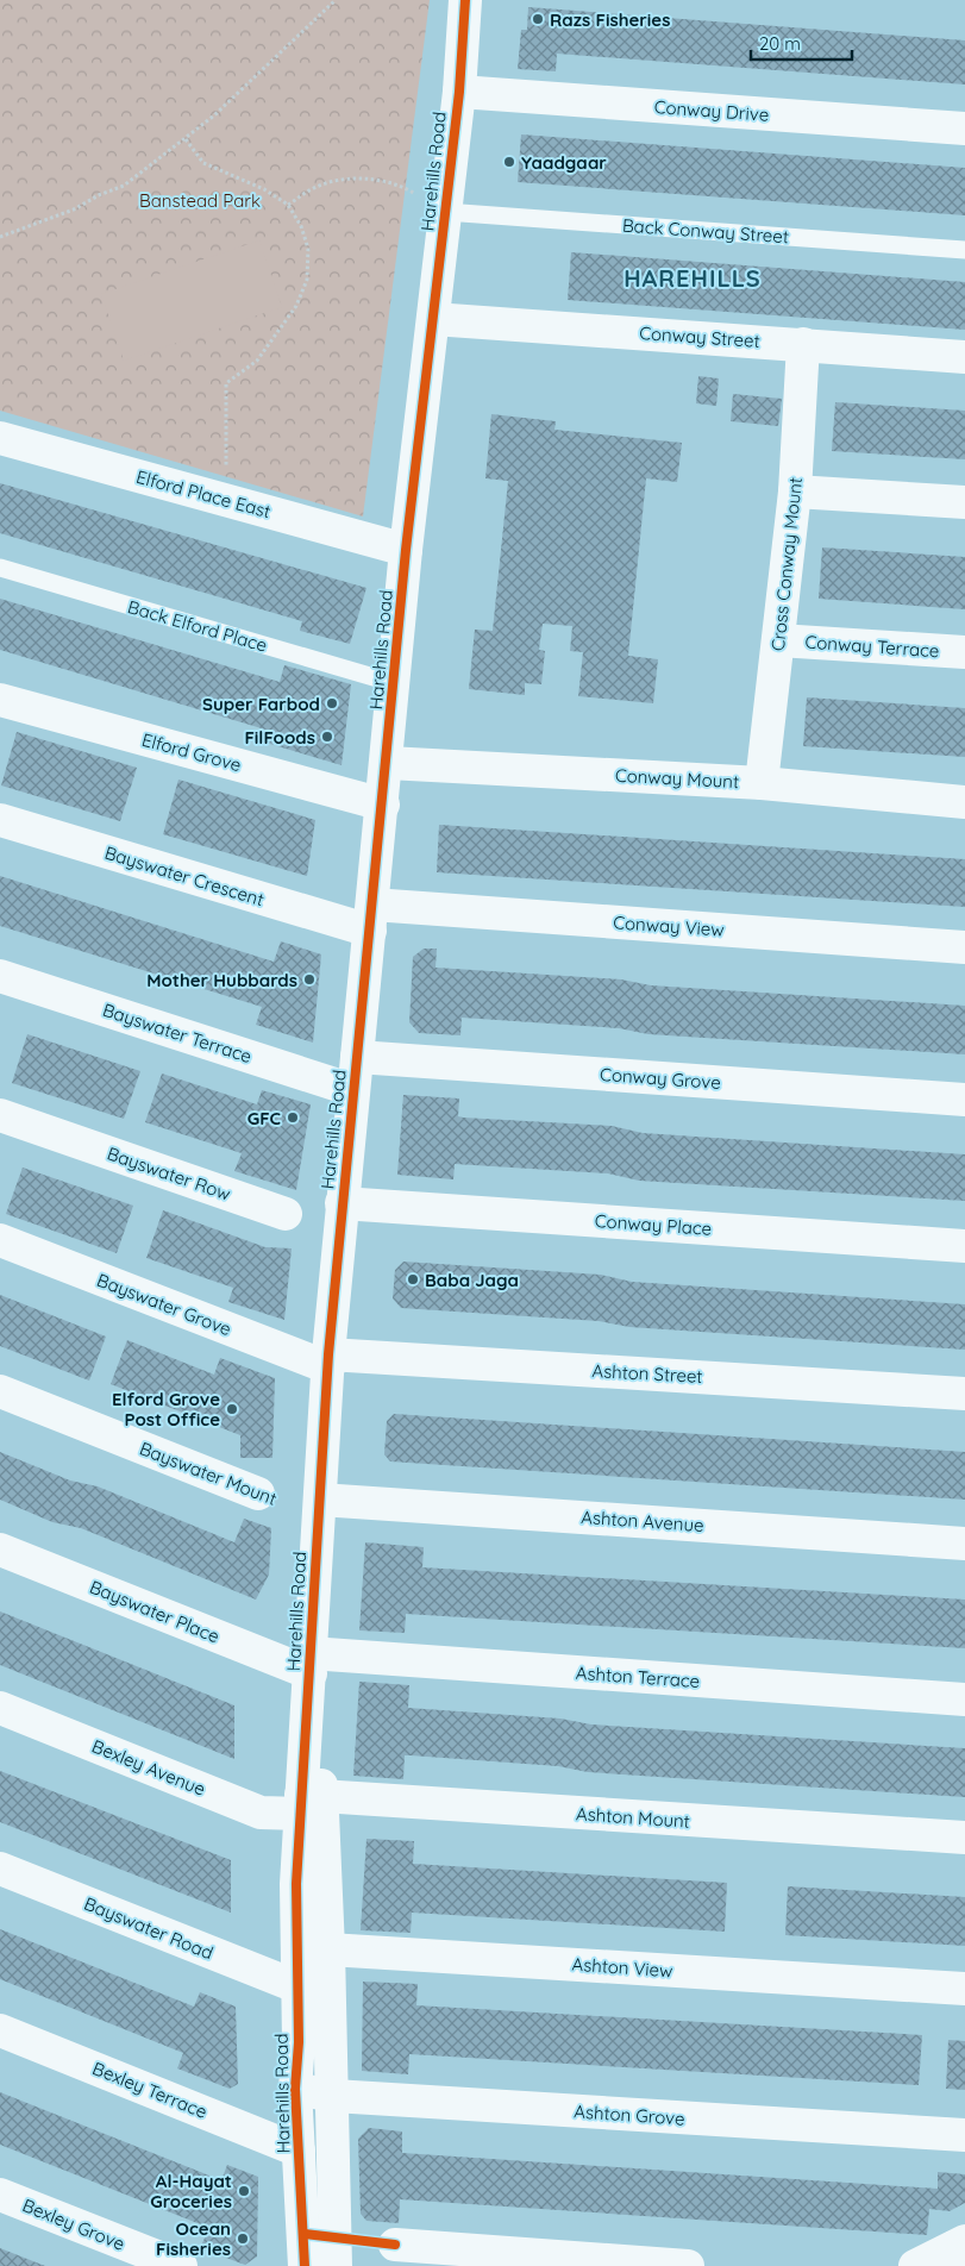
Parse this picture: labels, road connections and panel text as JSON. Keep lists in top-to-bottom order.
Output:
{
  "streets": {
    "street": [
      "Conway Drive",
      "Harehills Road",
      "Conway Street",
      "Elford Place East",
      "Cross Conway Mount",
      "Conway Terrace",
      "Elford Grove",
      "Conway Mount",
      "Bayswater Crescent",
      "Conway View",
      "Bayswater Terrace",
      "Conway Grove",
      "Bayswater Row",
      "Conway Place",
      "Bayswater Grove",
      "Ashton Street",
      "Bayswater Mount",
      "Ashton Avenue",
      "Bayswater Place",
      "Ashton Terrace",
      "Bexley Avenue",
      "Ashton Mount",
      "Bayswater Road",
      "Ashton View",
      "Bexley Terrace",
      "Ashton Grove",
      "Bexley Grove"
    ],
    "lane": ["Back Conway Street", "Back Elford Place"]
  },
  "crossings": [
    ["Conway Drive", "Harehills Road"],
    ["Harehills Road", "Back Conway Street"],
    ["Harehills Road", "Conway Street"],
    ["Harehills Road", "Elford Place East"],
    ["Harehills Road", "Back Elford Place"],
    ["Harehills Road", "Elford Grove"],
    ["Harehills Road", "Conway Mount"],
    ["Harehills Road", "Bayswater Crescent"],
    ["Harehills Road", "Conway View"],
    ["Harehills Road", "Bayswater Terrace"],
    ["Harehills Road", "Conway Grove"],
    ["Harehills Road", "Conway Place"],
    ["Harehills Road", "Bayswater Grove"],
    ["Harehills Road", "Ashton Street"],
    ["Harehills Road", "Ashton Avenue"],
    ["Harehills Road", "Bayswater Place"],
    ["Harehills Road", "Ashton Terrace"],
    ["Harehills Road", "Bexley Avenue"],
    ["Harehills Road", "Ashton Mount"],
    ["Harehills Road", "Bayswater Road"],
    ["Harehills Road", "Ashton View"],
    ["Harehills Road", "Bexley Terrace"],
    ["Harehills Road", "Ashton Grove"],
    ["Conway Street", "Cross Conway Mount"],
    ["Cross Conway Mount", "Conway Terrace"],
    ["Cross Conway Mount", "Conway Mount"],
    ["Bayswater Crescent", "Conway View"],
    ["Bayswater Grove", "Ashton Street"],
    ["Bayswater Place", "Ashton Terrace"],
    ["Bexley Avenue", "Ashton Mount"]
  ],
  "districts": ["HAREHILLS"],
  "parks": ["Banstead Park"],
  "places": [
    "Razs Fisheries",
    "Yaadgaar",
    "Super Farbod",
    "FilFoods",
    "Mother Hubbards",
    "GFC",
    "Baba Jaga",
    "Elford Grove Post Office",
    "Al-Hayat Groceries",
    "Ocean Fisheries"
  ],
  "scale_bar": "20 m"
}
